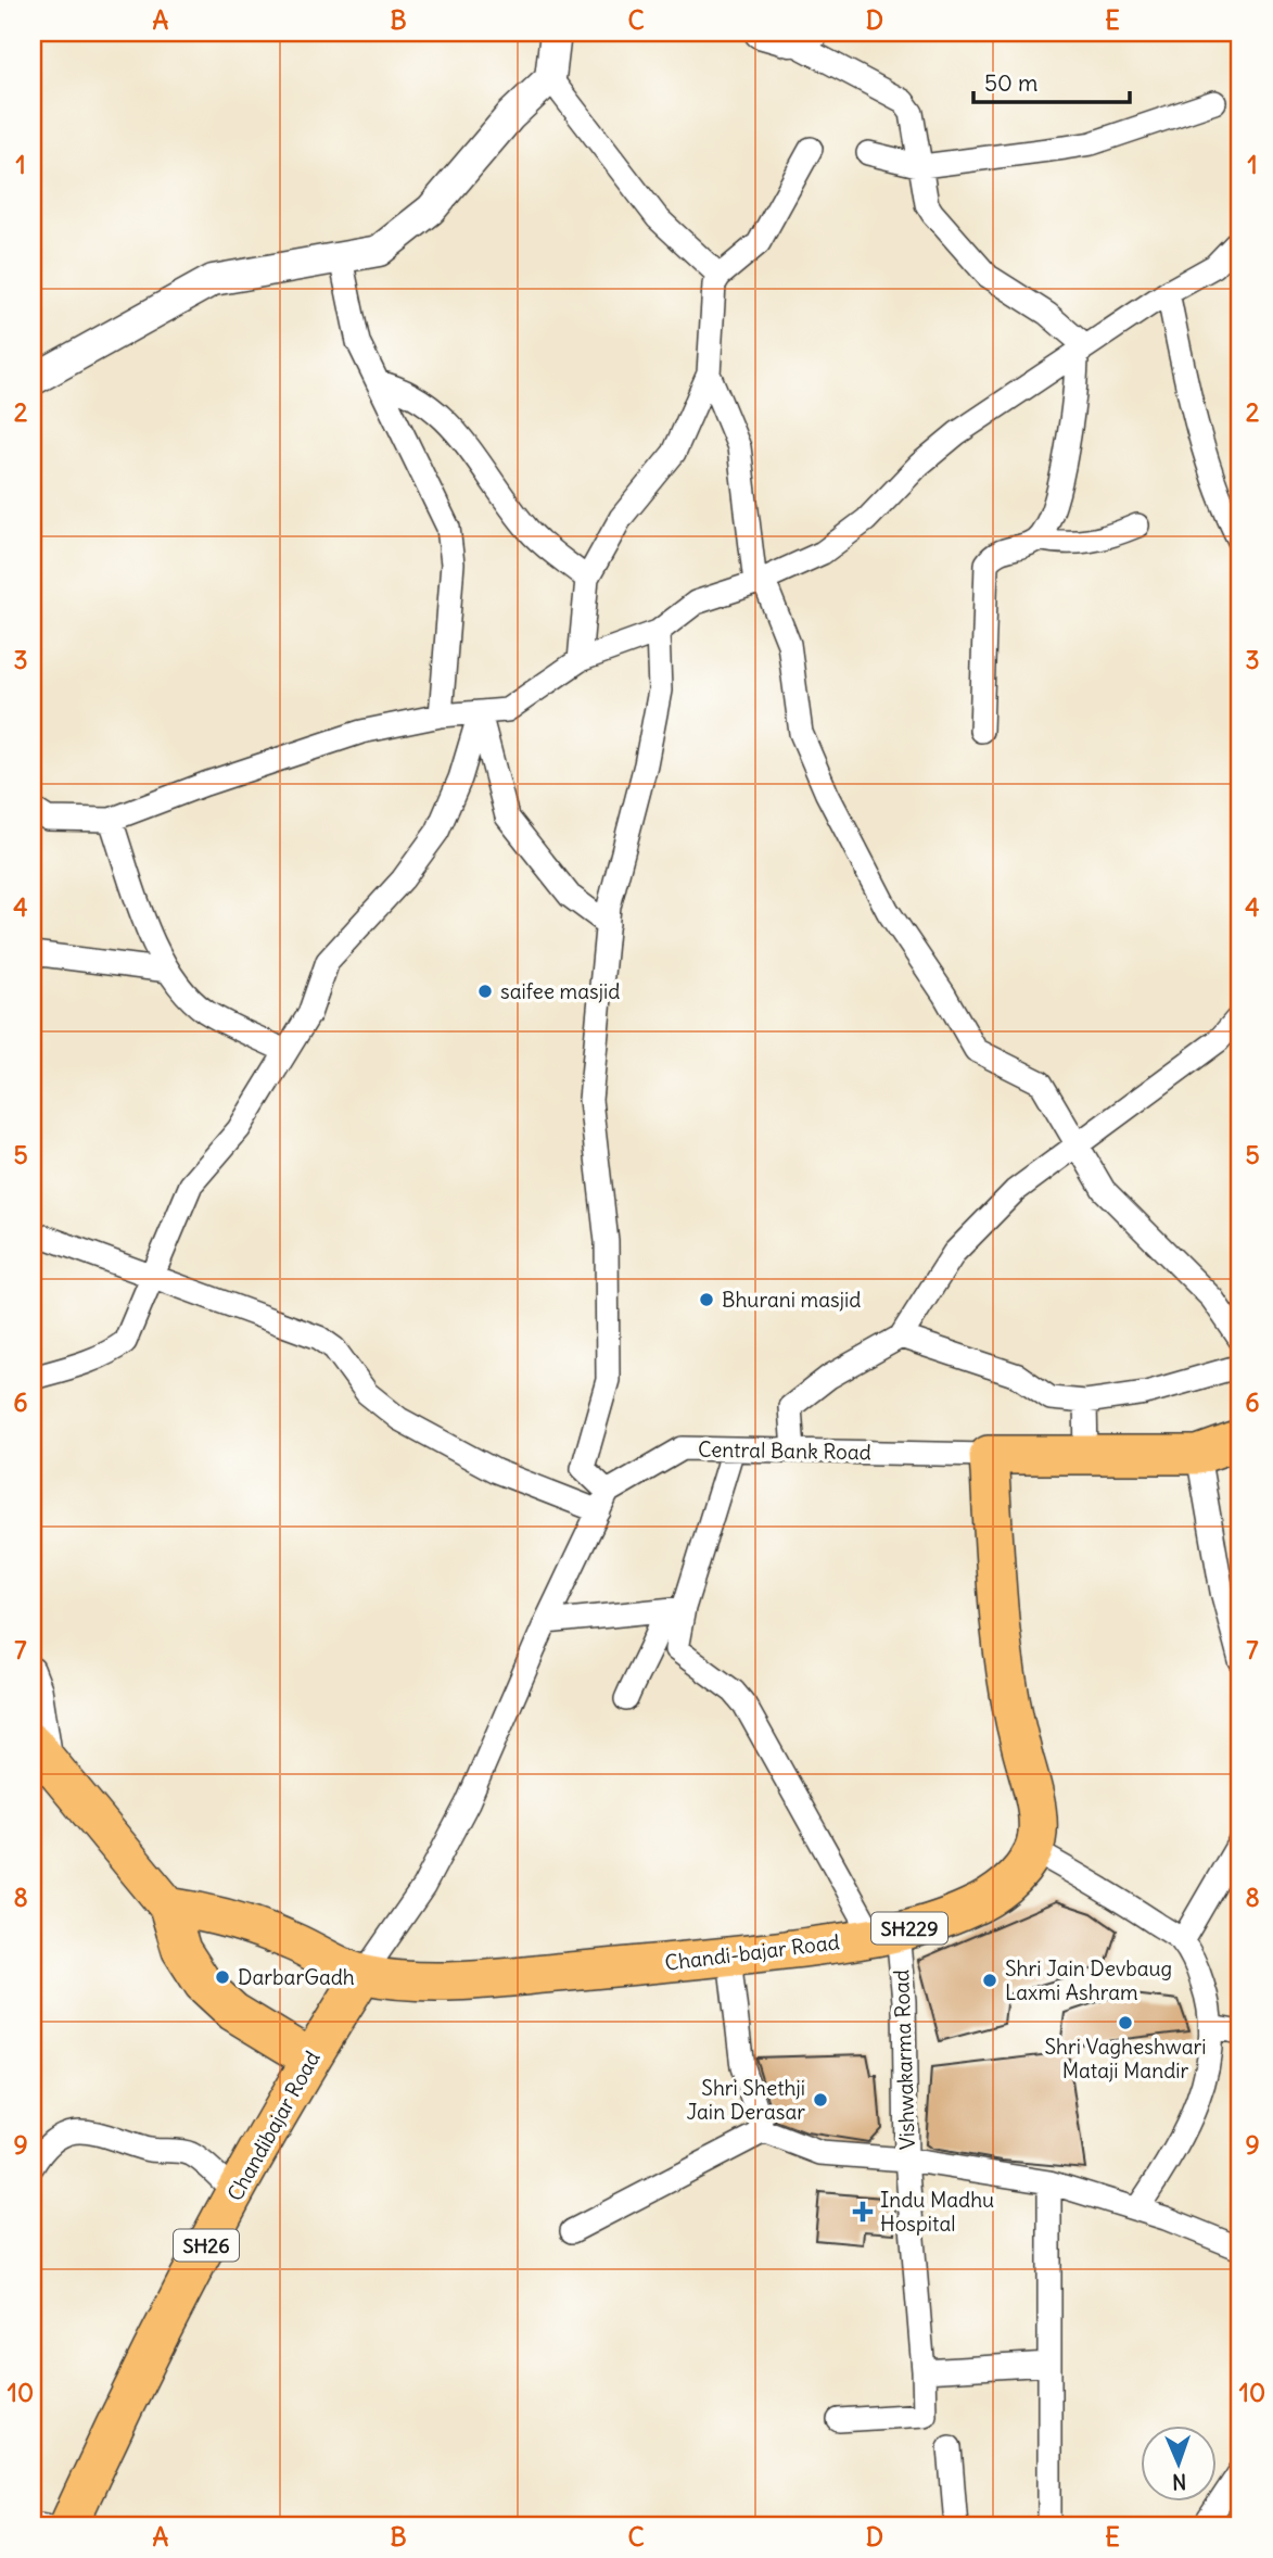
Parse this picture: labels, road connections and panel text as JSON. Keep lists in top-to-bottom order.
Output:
{
  "streets": {
    "main road": [
      "Central Bank Road",
      "SH229",
      "Chandi-bajar Road",
      "Chandibajar Road",
      "SH26"
    ],
    "street": ["Vishwakarma Road"]
  },
  "crossings": [
    ["Chandi-bajar Road", "Vishwakarma Road"],
    ["Chandi-bajar Road", "Chandibajar Road"]
  ],
  "places": {
    "other": [
      "saifee masjid",
      "Bhurani masjid",
      "DarbarGadh",
      "Shri Jain Devbaug Laxmi Ashram",
      "Shri Vagheshwari Mataji Mandir",
      "Shri Shethji Jain Derasar"
    ],
    "health": ["Indu Madhu Hospital"]
  },
  "scale_bar": "50 m",
  "north": "bottom",
  "grid": {
    "columns": [
      "A",
      "B",
      "C",
      "D",
      "E"
    ],
    "rows": [
      "1",
      "2",
      "3",
      "4",
      "5",
      "6",
      "7",
      "8",
      "9",
      "10"
    ]
  }
}
